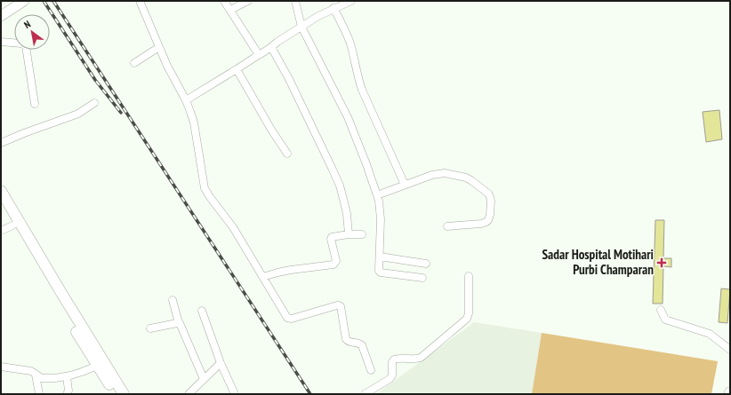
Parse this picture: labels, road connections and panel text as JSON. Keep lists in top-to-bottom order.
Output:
{
  "places": {
    "health": ["Sadar Hospital Motihari Purbi Champaran"]
  },
  "north": "top left"
}
